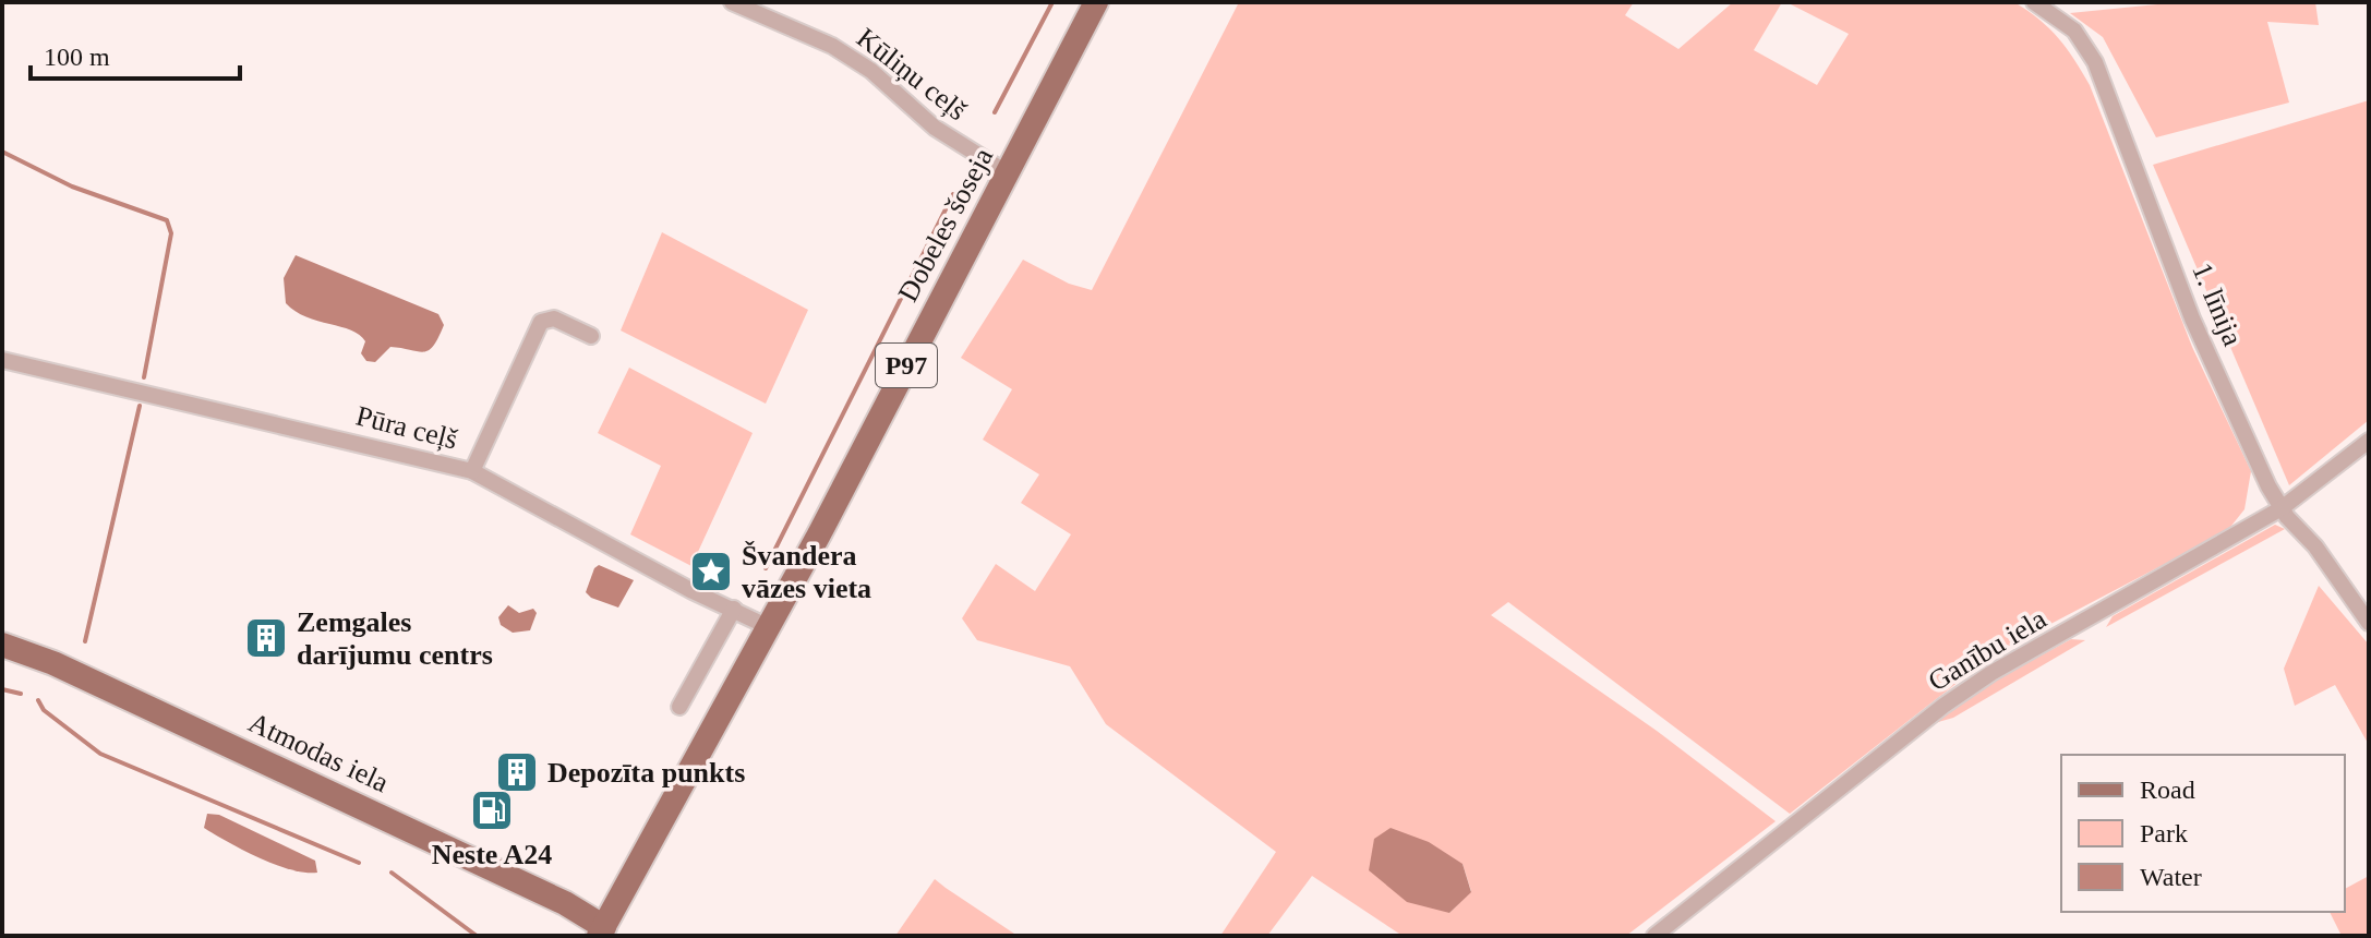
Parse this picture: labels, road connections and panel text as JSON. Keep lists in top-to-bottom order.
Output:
{
  "streets": {
    "main road": ["Dobeles šoseja", "P97", "Atmodas iela"],
    "street": [
      "Kūliņu ceļš",
      "1. līnija",
      "Pūra ceļš",
      "Ganību iela"
    ]
  },
  "crossings": [
    ["Kūliņu ceļš", "Dobeles šoseja"],
    ["Dobeles šoseja", "Pūra ceļš"],
    ["Dobeles šoseja", "Atmodas iela"],
    ["1. līnija", "Ganību iela"]
  ],
  "places": {
    "place": ["Švandera vāzes vieta"],
    "building": ["Zemgales darījumu centrs", "Depozīta punkts"],
    "fuel station": ["Neste A24"]
  },
  "legend": ["Road", "Park", "Water"],
  "scale_bar": "100 m"
}
